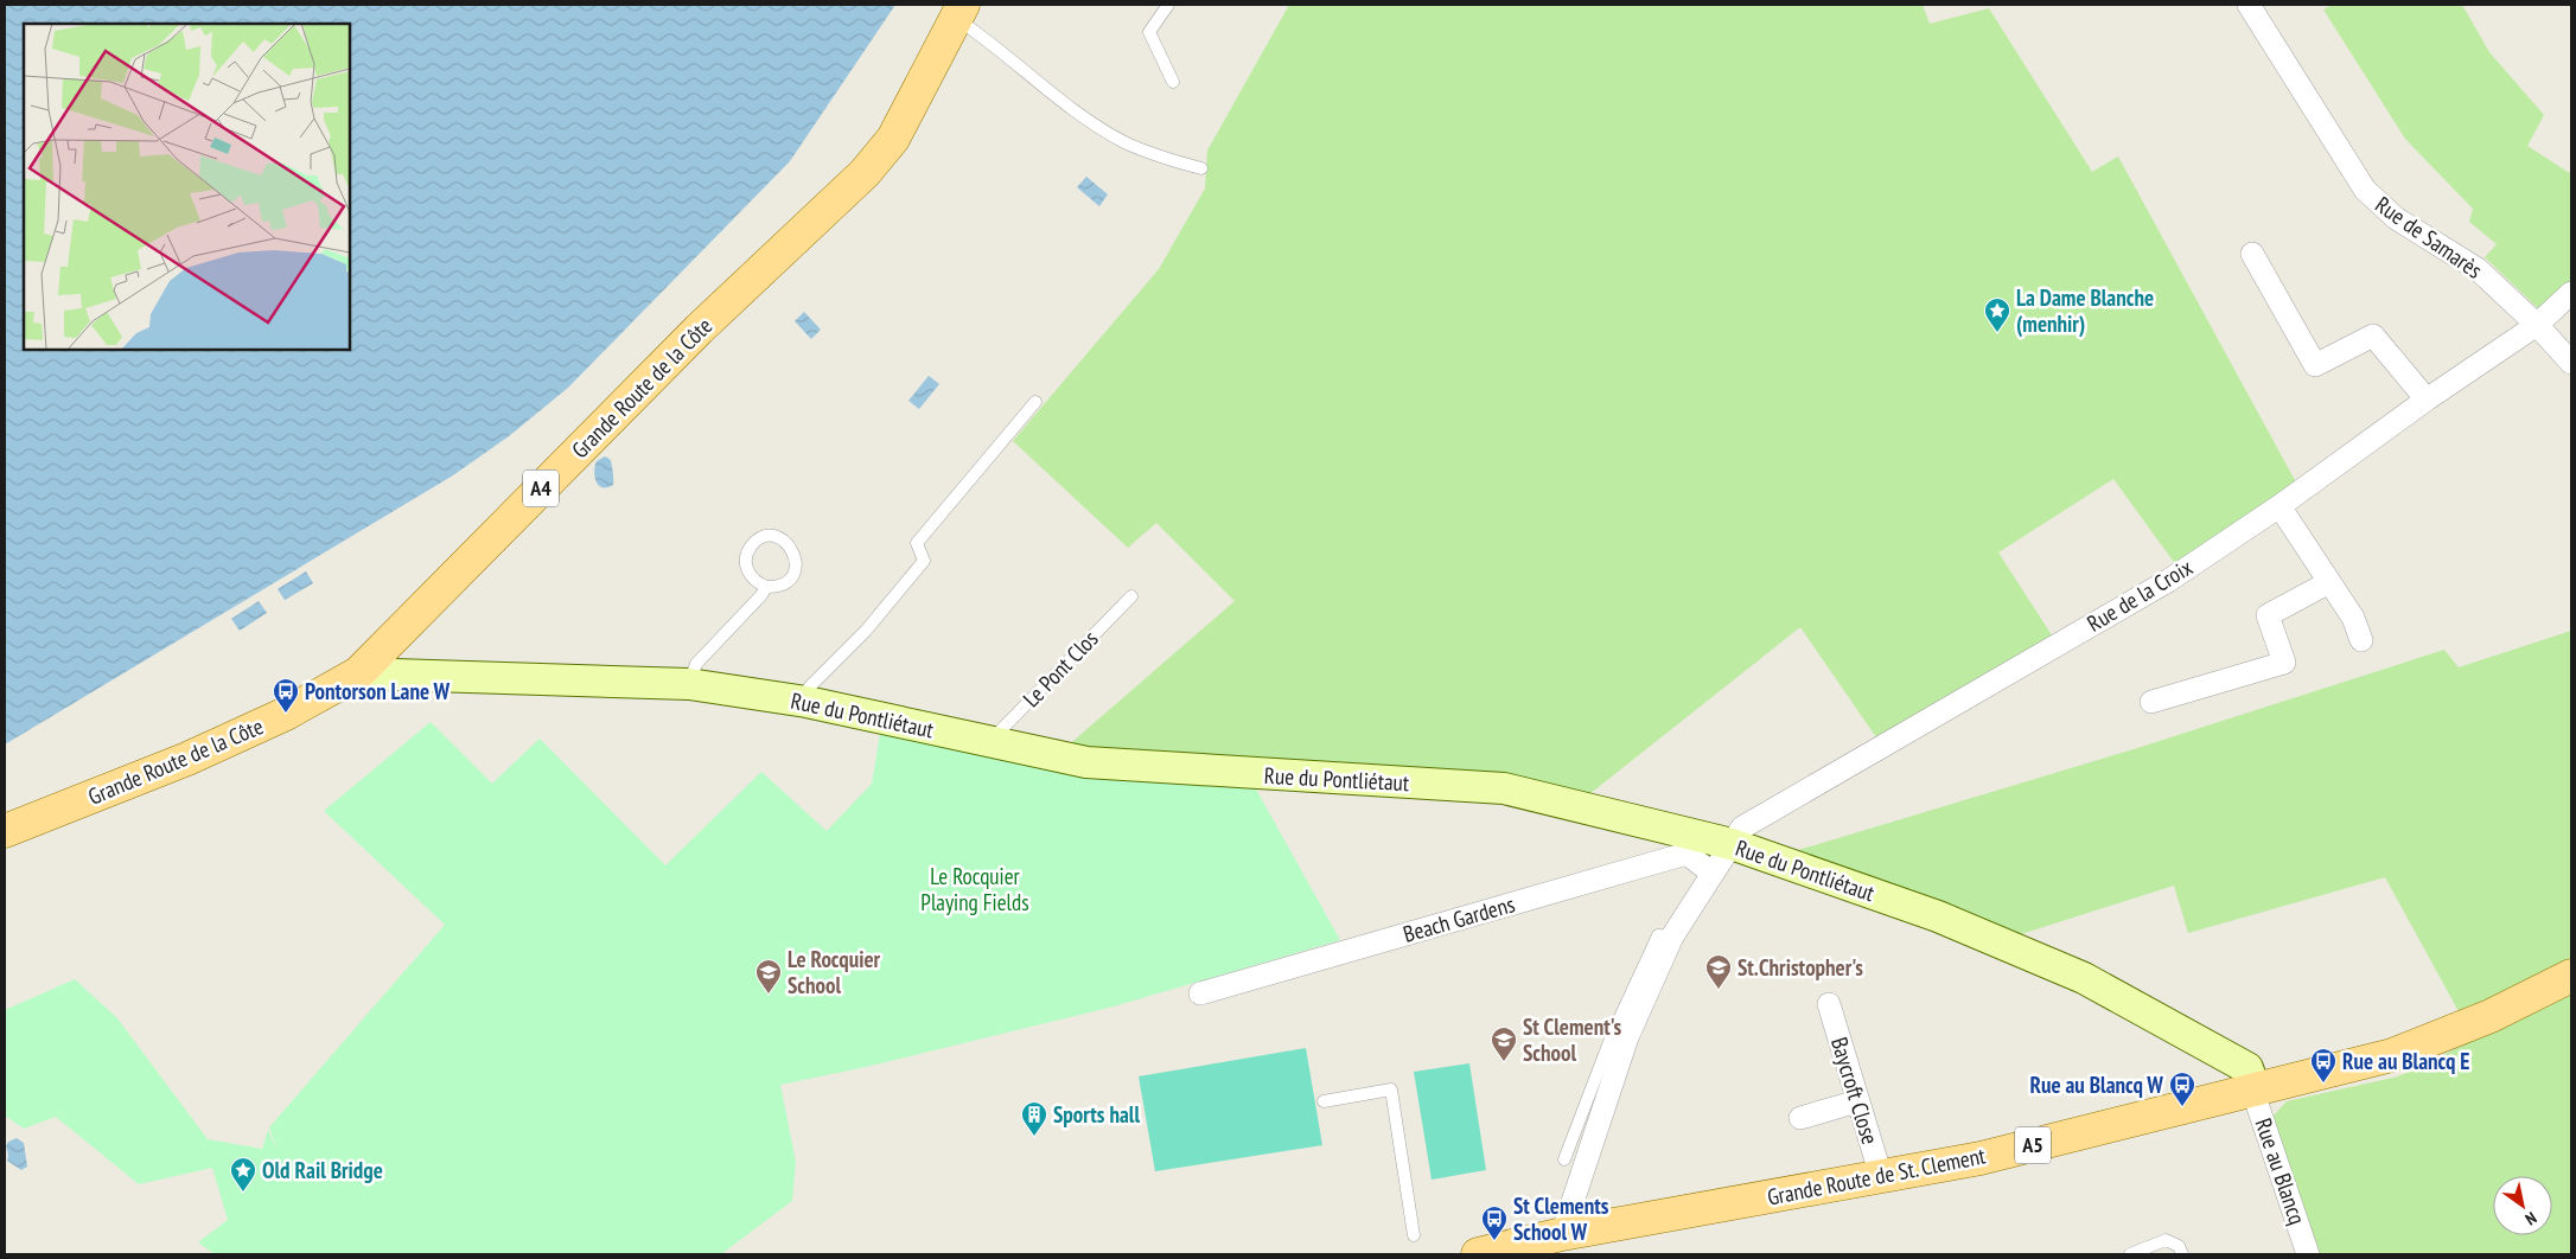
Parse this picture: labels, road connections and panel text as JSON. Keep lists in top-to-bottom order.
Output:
{
  "streets": {
    "main road": [
      "Grande Route de la Côte",
      "A4",
      "Rue du Pontliétaut",
      "A5",
      "Grande Route de St. Clement"
    ],
    "street": [
      "Rue de Samarès",
      "Rue de la Croix",
      "Beach Gardens",
      "Baycroft Close",
      "Rue au Blancq"
    ],
    "lane": ["Le Pont Clos"]
  },
  "crossings": [
    ["Rue de Samarès", "Rue de la Croix"],
    ["Grande Route de la Côte", "Rue du Pontliétaut"],
    ["Rue de la Croix", "Rue du Pontliétaut"],
    ["Rue de la Croix", "Beach Gardens"],
    ["Rue de la Croix", "Grande Route de St. Clement"],
    ["Le Pont Clos", "Rue du Pontliétaut"],
    ["Rue du Pontliétaut", "Rue au Blancq"],
    ["Rue du Pontliétaut", "Grande Route de St. Clement"],
    ["Baycroft Close", "Grande Route de St. Clement"],
    ["Rue au Blancq", "Grande Route de St. Clement"]
  ],
  "parks": ["Le Rocquier Playing Fields"],
  "places": {
    "place": ["La Dame Blanche (menhir)", "Old Rail Bridge"],
    "bus stop": [
      "Pontorson Lane W",
      "Rue au Blancq E",
      "Rue au Blancq W",
      "St Clements School W"
    ],
    "school or university": ["St.Christopher's", "Le Rocquier School", "St Clement's School"],
    "building": ["Sports hall"]
  },
  "north": "bottom right"
}
